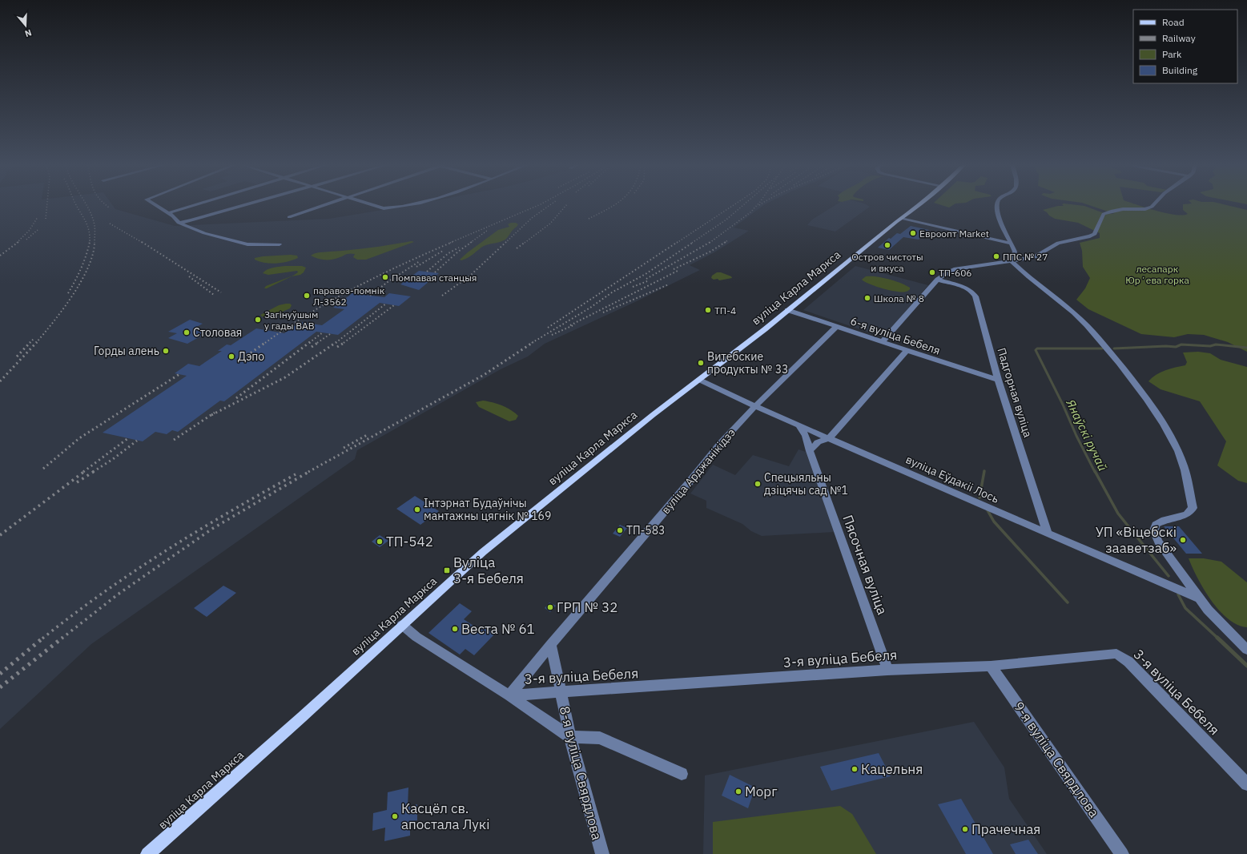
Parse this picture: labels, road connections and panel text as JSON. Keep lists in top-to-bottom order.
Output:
{
  "streets": {
    "main road": ["вуліца Карла Маркса"],
    "street": [
      "6-я вуліца Бебеля",
      "Падгорная вуліца",
      "вуліца Арджанікідзэ",
      "вуліца Еўдакіі Лось",
      "Пясочная вуліца",
      "3-я вуліца Бебеля",
      "9-я вуліца Свярдлова",
      "8-я вуліца Свярдлова"
    ]
  },
  "crossings": [
    ["вуліца Карла Маркса", "6-я вуліца Бебеля"],
    ["вуліца Карла Маркса", "вуліца Еўдакіі Лось"],
    ["6-я вуліца Бебеля", "Падгорная вуліца"],
    ["6-я вуліца Бебеля", "вуліца Арджанікідзэ"],
    ["Падгорная вуліца", "вуліца Еўдакіі Лось"],
    ["вуліца Арджанікідзэ", "вуліца Еўдакіі Лось"],
    ["вуліца Арджанікідзэ", "3-я вуліца Бебеля"],
    ["вуліца Еўдакіі Лось", "Пясочная вуліца"],
    ["Пясочная вуліца", "3-я вуліца Бебеля"],
    ["3-я вуліца Бебеля", "9-я вуліца Свярдлова"],
    ["3-я вуліца Бебеля", "8-я вуліца Свярдлова"]
  ],
  "water": ["Янаўскі ручай"],
  "parks": ["лесапарк Юрʼева горка"],
  "places": {
    "other": [
      "Евроопт Market",
      "Остров чистоты и вкуса",
      "ППС № 27",
      "ТП-606",
      "Помпавая станцыя",
      "паравоз-помнік Л-3562",
      "Школа № 8",
      "ТП-4",
      "Загінуўшым у гады ВАВ",
      "Столовая",
      "Горды алень",
      "Дэпо",
      "Витебские продукты № 33",
      "Спецыяльны дзіцячы сад №1",
      "Інтэрнат Будаўнічы мантажны цягнік № 169",
      "ТП-583",
      "УП «Віцебскі зааветзаб»",
      "ТП-542",
      "ГРП № 32",
      "Веста № 61",
      "Кацельня",
      "Морг",
      "Касцёл св. апостала Лукі",
      "Прачечная"
    ],
    "transit": ["Вуліца 3-я Бебеля"]
  },
  "legend": [
    "Road",
    "Railway",
    "Park",
    "Building"
  ],
  "north": "bottom"
}
